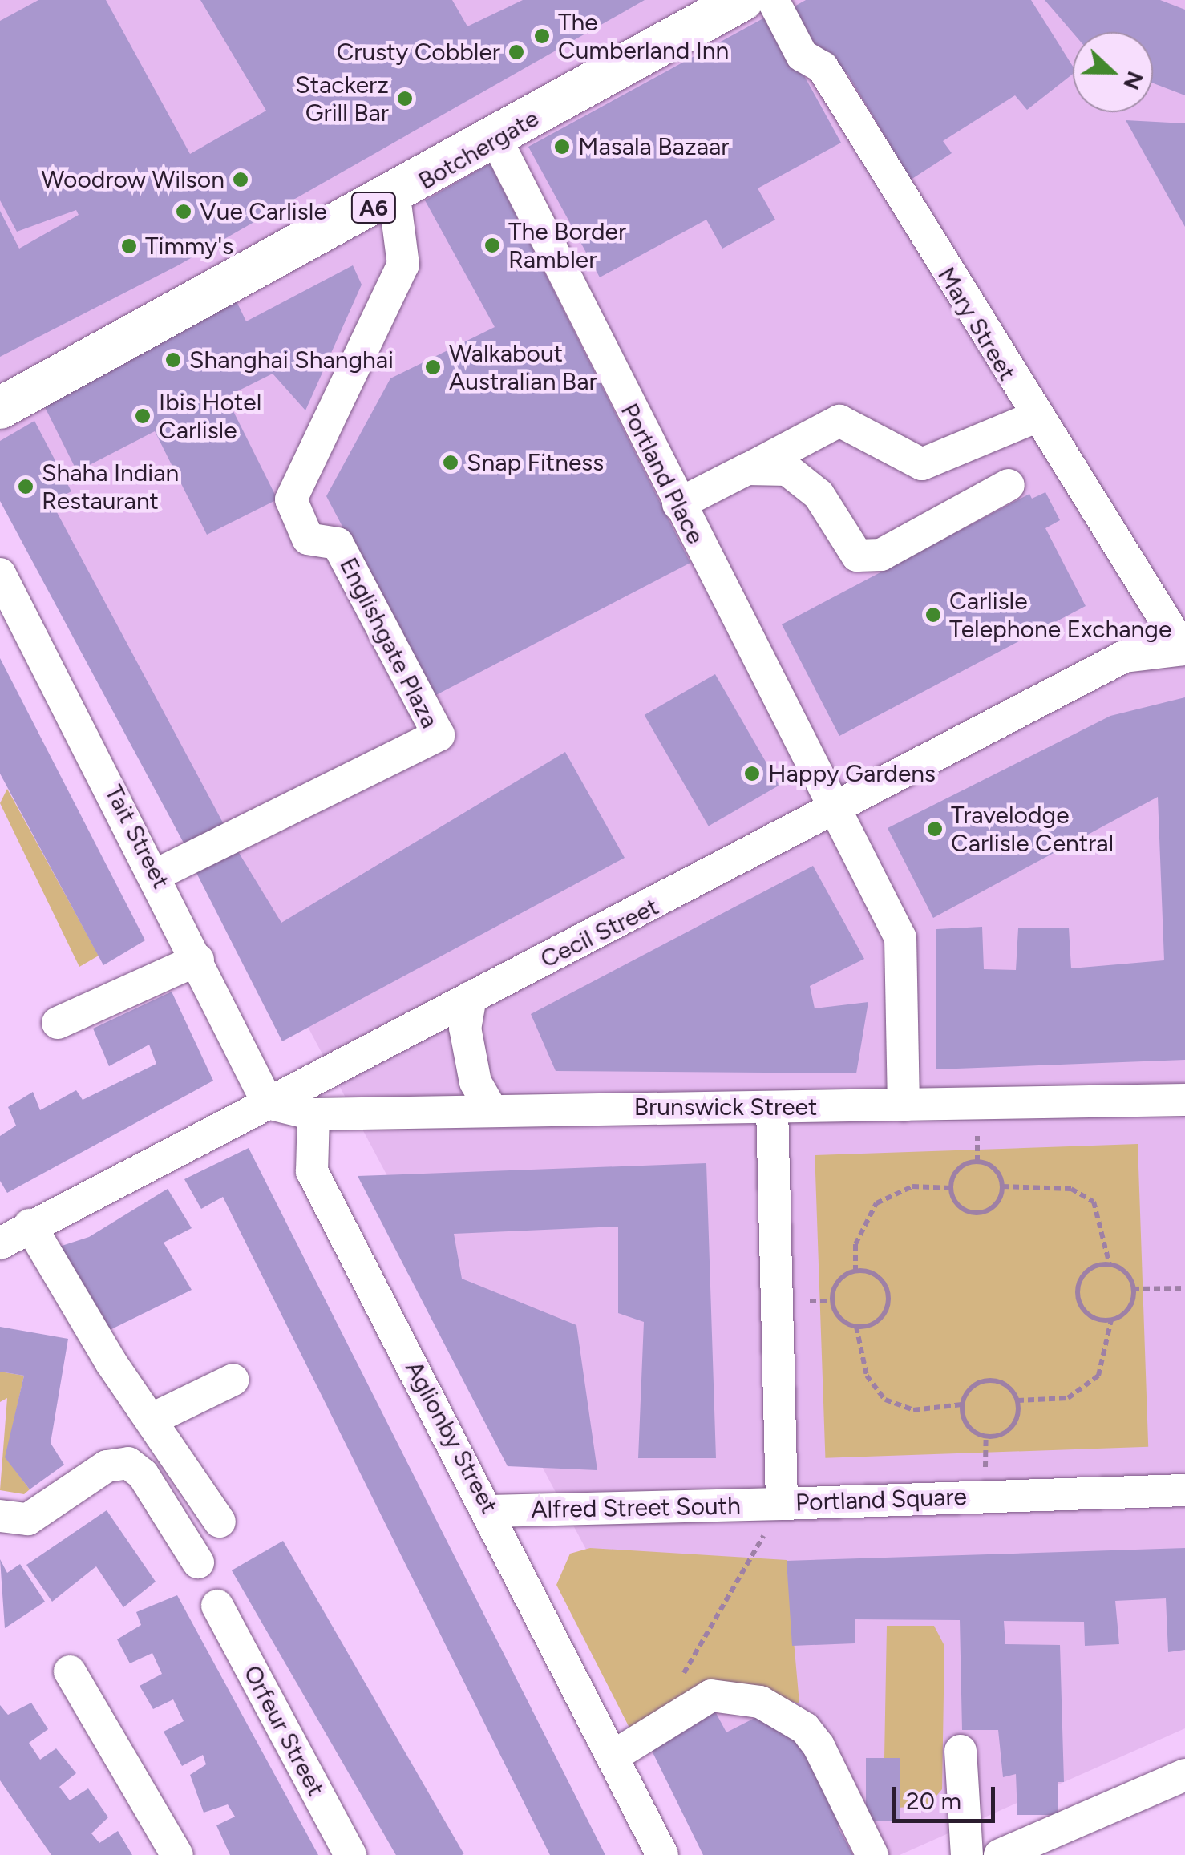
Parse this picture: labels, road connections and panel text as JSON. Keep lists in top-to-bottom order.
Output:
{
  "streets": {
    "main road": ["Botchergate", "A6"],
    "street": [
      "Mary Street",
      "Portland Place",
      "Englishgate Plaza",
      "Tait Street",
      "Cecil Street",
      "Brunswick Street",
      "Aglionby Street",
      "Portland Square",
      "Alfred Street South",
      "Orfeur Street"
    ]
  },
  "crossings": [
    ["Botchergate", "Portland Place"],
    ["Botchergate", "Englishgate Plaza"],
    ["Mary Street", "Cecil Street"],
    ["Portland Place", "Cecil Street"],
    ["Portland Place", "Brunswick Street"],
    ["Englishgate Plaza", "Tait Street"],
    ["Tait Street", "Cecil Street"],
    ["Tait Street", "Brunswick Street"],
    ["Cecil Street", "Brunswick Street"],
    ["Brunswick Street", "Aglionby Street"],
    ["Brunswick Street", "Portland Square"],
    ["Aglionby Street", "Alfred Street South"],
    ["Portland Square", "Alfred Street South"]
  ],
  "places": [
    "The Cumberland Inn",
    "Crusty Cobbler",
    "Stackerz Grill Bar",
    "Masala Bazaar",
    "Woodrow Wilson",
    "Vue Carlisle",
    "The Border Rambler",
    "Timmy's",
    "Shanghai Shanghai",
    "Walkabout Australian Bar",
    "Ibis Hotel Carlisle",
    "Snap Fitness",
    "Shaha Indian Restaurant",
    "Carlisle Telephone Exchange",
    "Happy Gardens",
    "Travelodge Carlisle Central"
  ],
  "scale_bar": "20 m",
  "north": "right"
}
